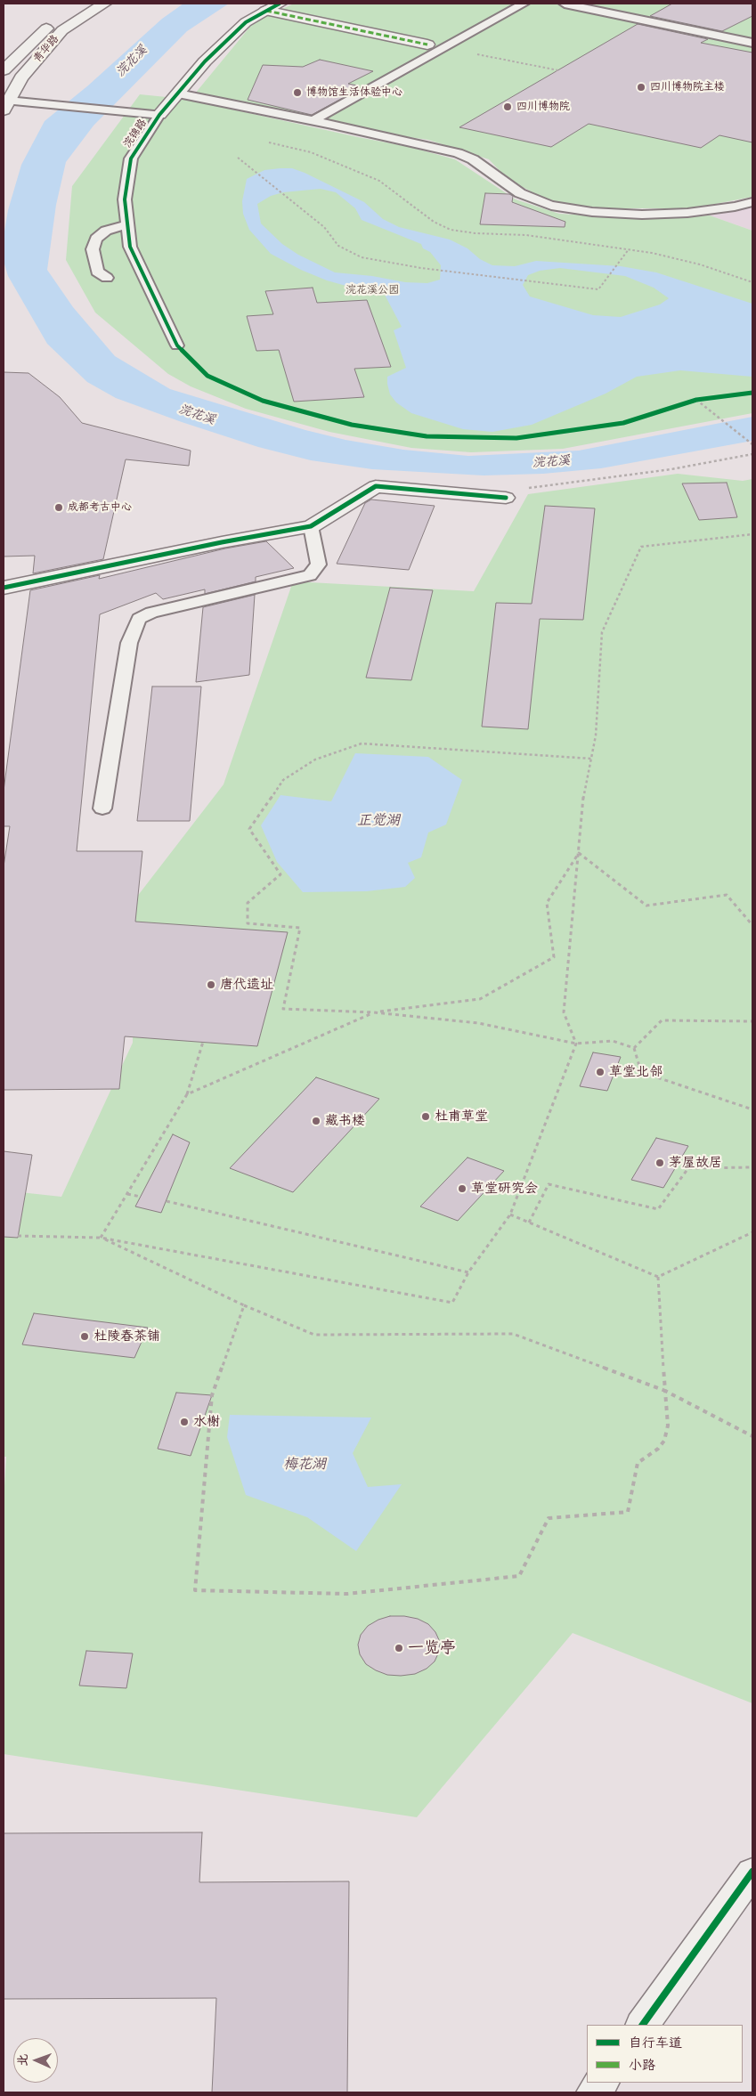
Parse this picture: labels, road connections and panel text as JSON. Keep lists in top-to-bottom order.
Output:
{
  "streets": {
    "street": ["青华路", "浣锦路"]
  },
  "water": ["浣花溪", "正觉湖", "梅花湖"],
  "parks": ["浣花溪公园"],
  "places": [
    "四川博物院主楼",
    "博物馆生活体验中心",
    "四川博物院",
    "成都考古中心",
    "唐代遗址",
    "草堂北邻",
    "杜甫草堂",
    "藏书楼",
    "茅屋故居",
    "草堂研究会",
    "杜陵春茶铺",
    "水榭",
    "一览亭"
  ],
  "legend": ["自行车道", "小路"],
  "north": "left"
}
